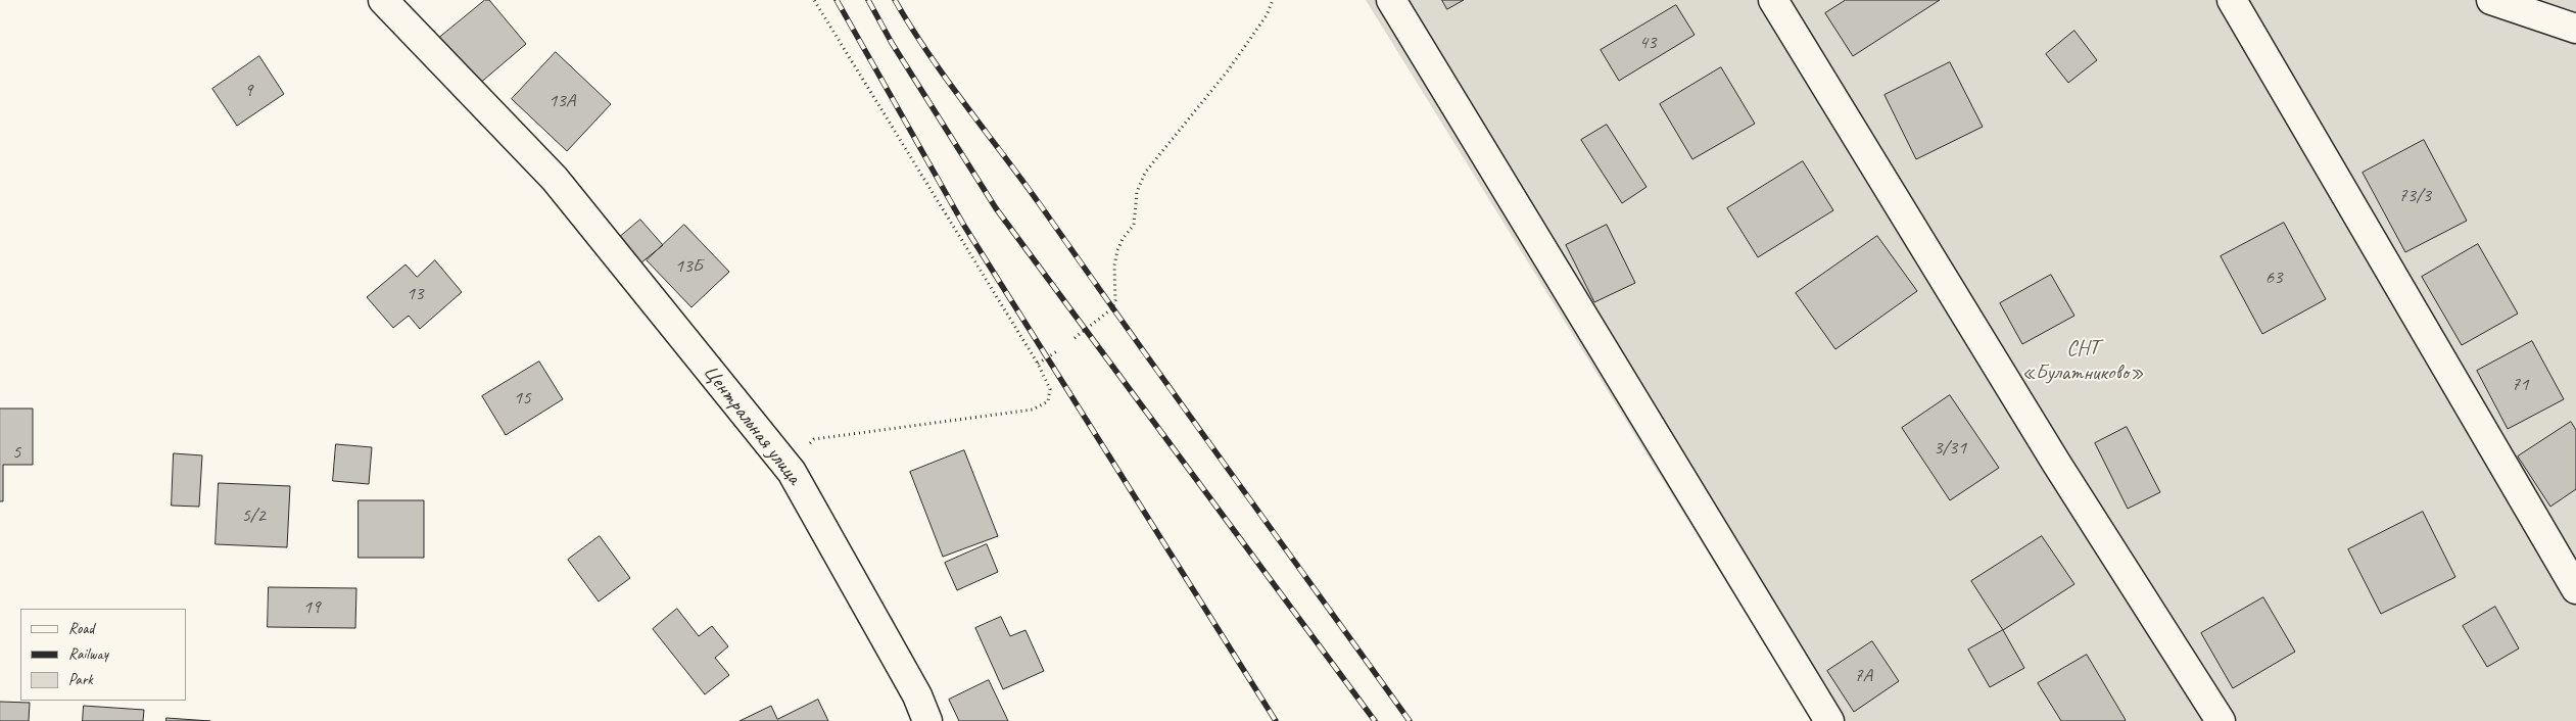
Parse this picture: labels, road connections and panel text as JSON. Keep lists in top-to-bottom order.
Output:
{
  "streets": {
    "street": ["Центральная улица"]
  },
  "parks": ["СНТ «Булатниково»"],
  "house_numbers": [
    "43",
    "9",
    "13А",
    "73/3",
    "13Б",
    "63",
    "13",
    "71",
    "15",
    "3/31",
    "5",
    "5/2",
    "19",
    "7А"
  ],
  "legend": ["Road", "Railway", "Park"]
}
